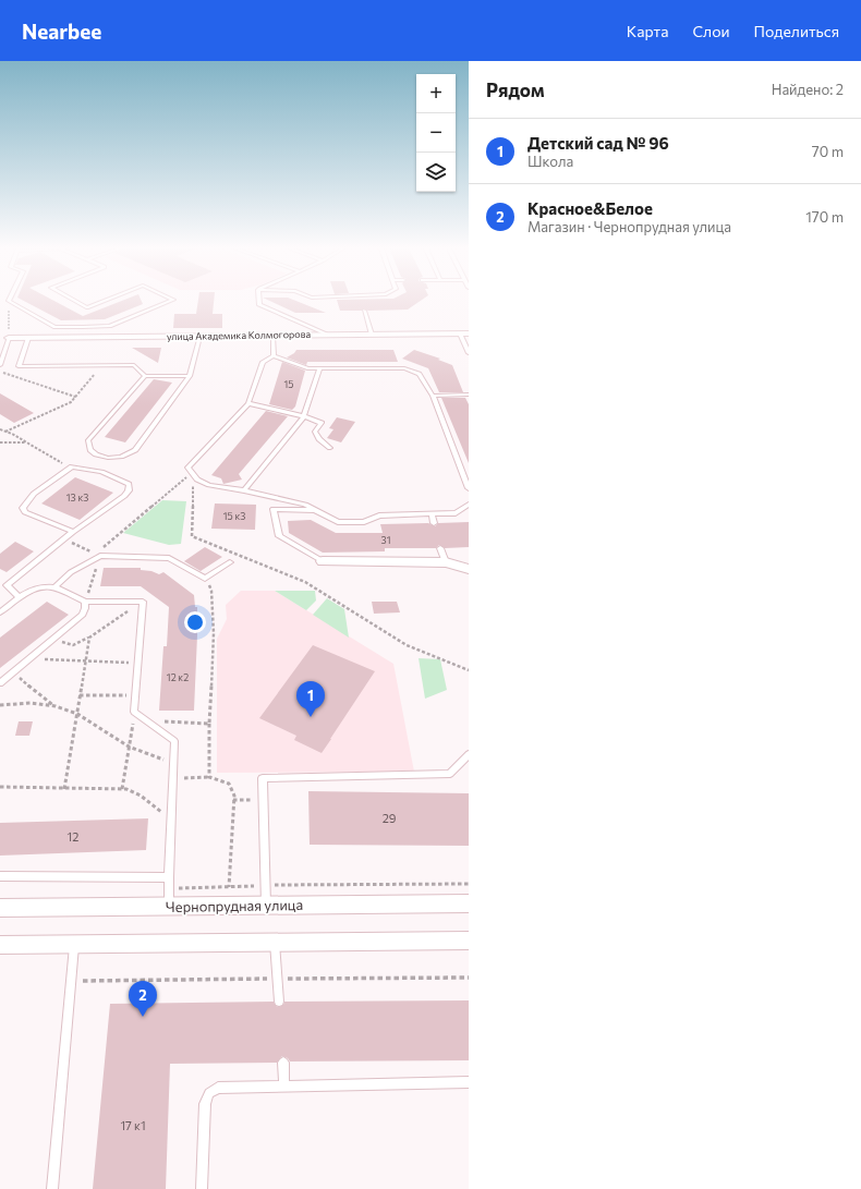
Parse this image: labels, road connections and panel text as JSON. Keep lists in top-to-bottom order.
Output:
{
  "streets": {
    "street": ["улица Академика Колмогорова", "Чернопрудная улица"]
  },
  "house_numbers": [
    "15",
    "13 к3",
    "15 к3",
    "31",
    "12 к2",
    "29",
    "12",
    "17 к1"
  ],
  "page": {
    "header": "Nearbee",
    "nav": ["Карта", "Слои", "Поделиться"],
    "heading": ["Рядом", "Найдено: 2"],
    "map_buttons": ["+", "−"],
    "list": [
      {
        "mark": "1",
        "name": "Детский сад № 96",
        "note": "Школа",
        "value": "70 m"
      },
      {
        "mark": "2",
        "name": "Красное&Белое",
        "note": "Магазин · Чернопрудная улица",
        "value": "170 m"
      }
    ],
    "pins": ["1", "2"]
  }
}
